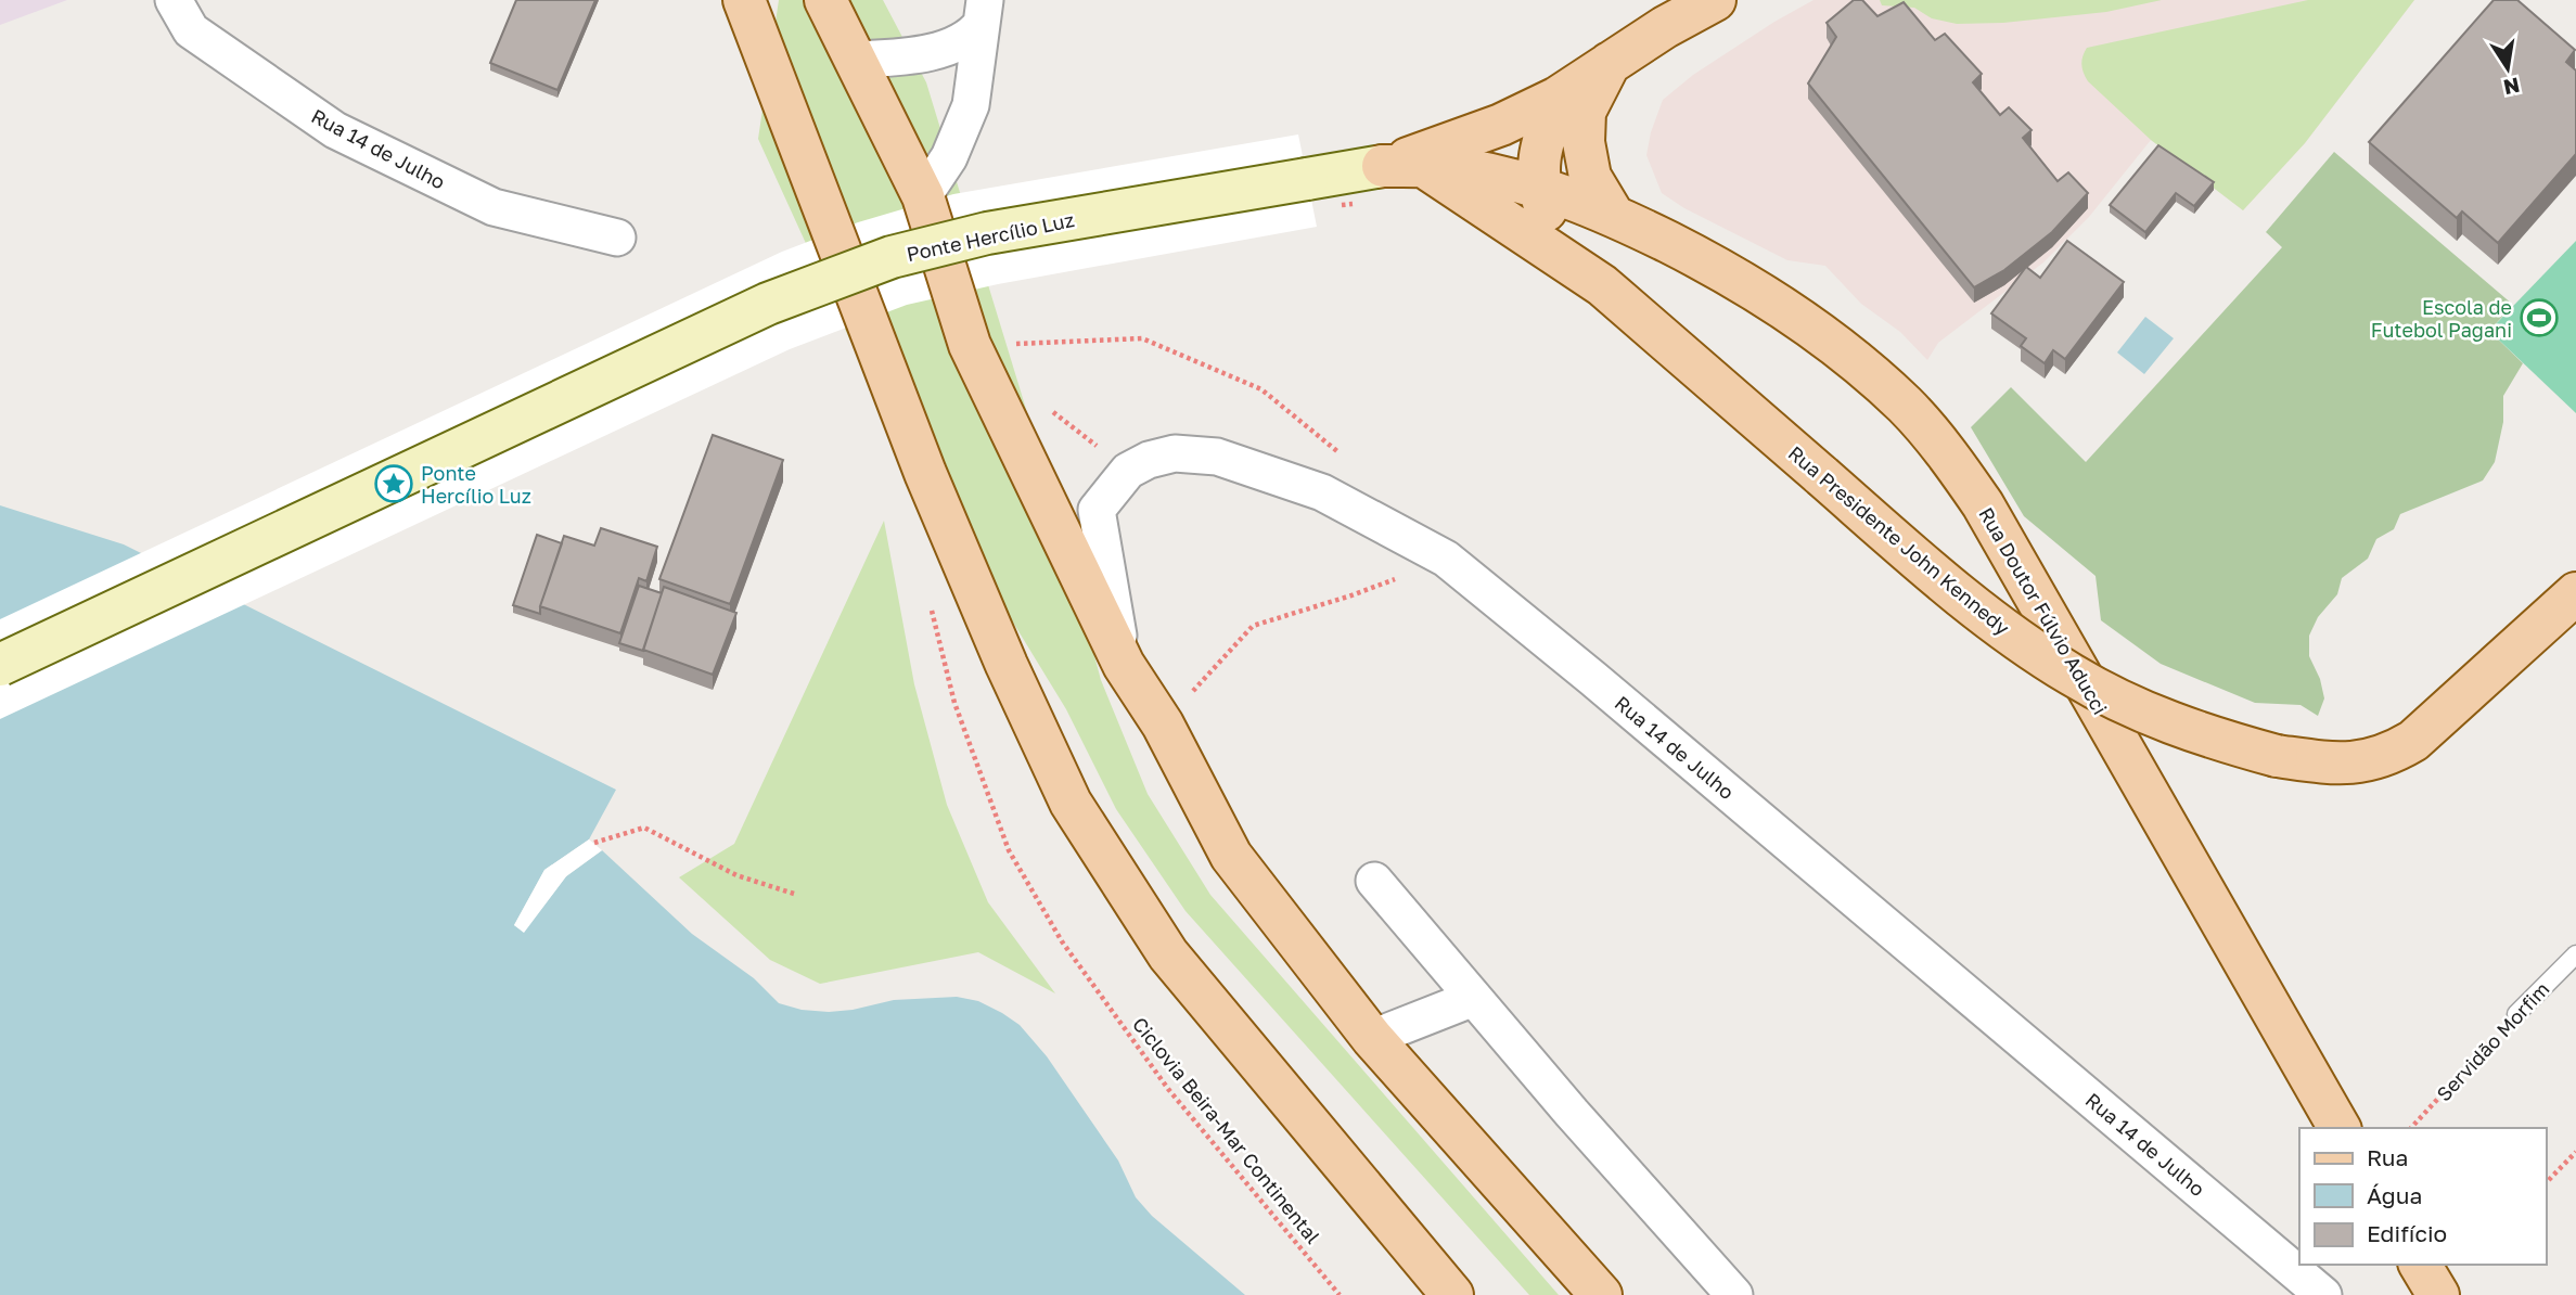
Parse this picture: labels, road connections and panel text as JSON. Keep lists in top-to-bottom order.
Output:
{
  "streets": {
    "main road": ["Ponte Hercílio Luz", "Rua Presidente John Kennedy", "Rua Doutor Fúlvio Aducci"],
    "street": ["Rua 14 de Julho"],
    "lane": ["Servidão Morfim"],
    "path": ["Ciclovia Beira-Mar Continental"]
  },
  "crossings": [
    ["Ponte Hercílio Luz", "Rua Presidente John Kennedy"],
    ["Ponte Hercílio Luz", "Rua Doutor Fúlvio Aducci"],
    ["Rua Presidente John Kennedy", "Rua Doutor Fúlvio Aducci"]
  ],
  "places": {
    "sports": ["Escola de Futebol Pagani"],
    "place": ["Ponte Hercílio Luz"]
  },
  "legend": ["Rua", "Água", "Edifício"],
  "north": "bottom"
}
